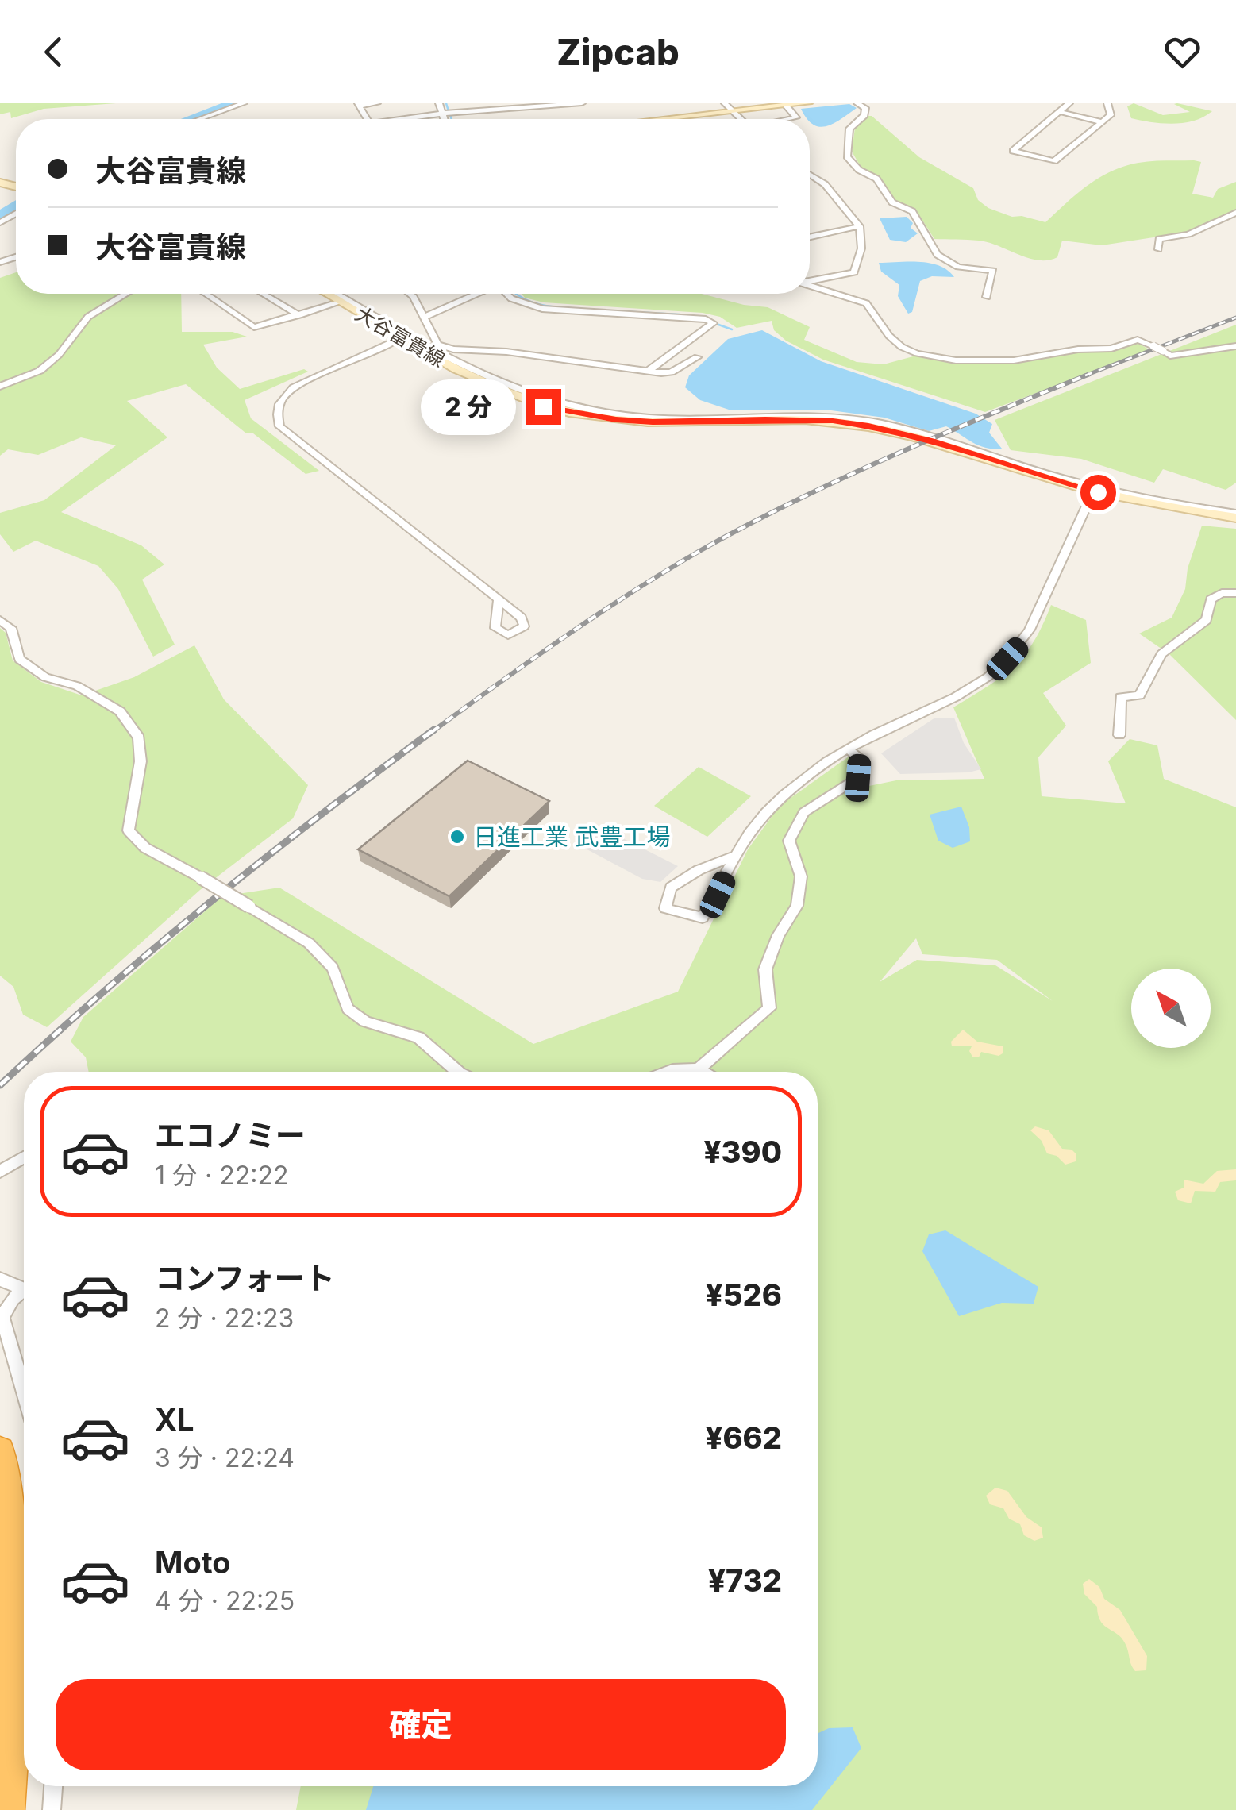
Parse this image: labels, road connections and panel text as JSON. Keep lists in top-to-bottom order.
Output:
{
  "streets": {
    "main road": ["大谷富貴線"]
  },
  "places": ["日進工業 武豊工場"],
  "north": "top left",
  "page": {
    "header": "Zipcab",
    "banner": ["大谷富貴線", "大谷富貴線"],
    "bubble": "2 分",
    "list": [
      {
        "name": "エコノミー",
        "note": "1 分 · 22:22",
        "value": "¥390"
      },
      {
        "name": "コンフォート",
        "note": "2 分 · 22:23",
        "value": "¥526"
      },
      {
        "name": "XL",
        "note": "3 分 · 22:24",
        "value": "¥662"
      },
      {
        "name": "Moto",
        "note": "4 分 · 22:25",
        "value": "¥732"
      }
    ],
    "buttons": "確定"
  }
}
